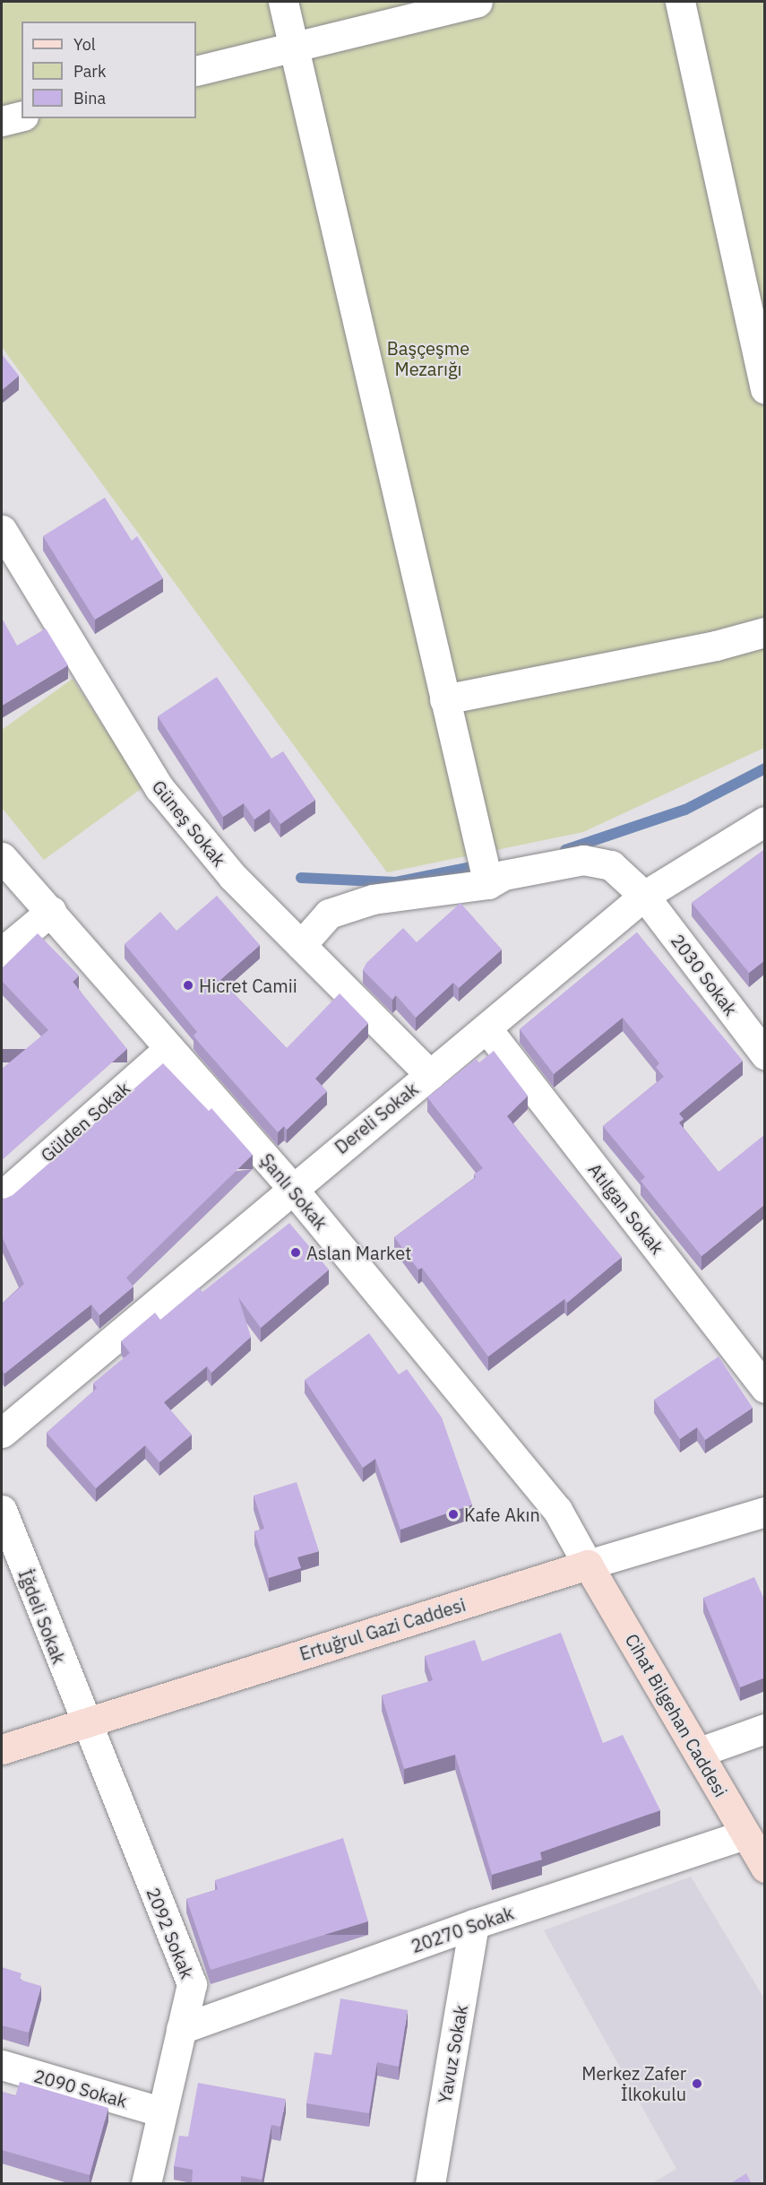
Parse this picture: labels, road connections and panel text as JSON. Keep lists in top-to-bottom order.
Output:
{
  "streets": {
    "main road": ["Ertuğrul Gazi Caddesi", "Cihat Bilgehan Caddesi"],
    "street": [
      "Güneş Sokak",
      "2030 Sokak",
      "Dereli Sokak",
      "Gülden Sokak",
      "Şanlı Sokak",
      "Atılgan Sokak",
      "İğdeli Sokak",
      "20270 Sokak",
      "2092 Sokak",
      "Yavuz Sokak",
      "2090 Sokak"
    ]
  },
  "crossings": [
    ["Güneş Sokak", "2030 Sokak"],
    ["Güneş Sokak", "Dereli Sokak"],
    ["2030 Sokak", "Dereli Sokak"],
    ["Dereli Sokak", "Şanlı Sokak"],
    ["Dereli Sokak", "Atılgan Sokak"],
    ["Gülden Sokak", "Şanlı Sokak"],
    ["Şanlı Sokak", "Ertuğrul Gazi Caddesi"],
    ["Şanlı Sokak", "Cihat Bilgehan Caddesi"],
    ["İğdeli Sokak", "Ertuğrul Gazi Caddesi"],
    ["İğdeli Sokak", "2092 Sokak"],
    ["Ertuğrul Gazi Caddesi", "Cihat Bilgehan Caddesi"],
    ["Ertuğrul Gazi Caddesi", "2092 Sokak"],
    ["Cihat Bilgehan Caddesi", "20270 Sokak"],
    ["20270 Sokak", "2092 Sokak"],
    ["20270 Sokak", "Yavuz Sokak"],
    ["2092 Sokak", "2090 Sokak"]
  ],
  "parks": ["Başçeşme Mezarığı"],
  "places": [
    "Hicret Camii",
    "Aslan Market",
    "Kafe Akın",
    "Merkez Zafer İlkokulu"
  ],
  "legend": ["Yol", "Park", "Bina"]
}
